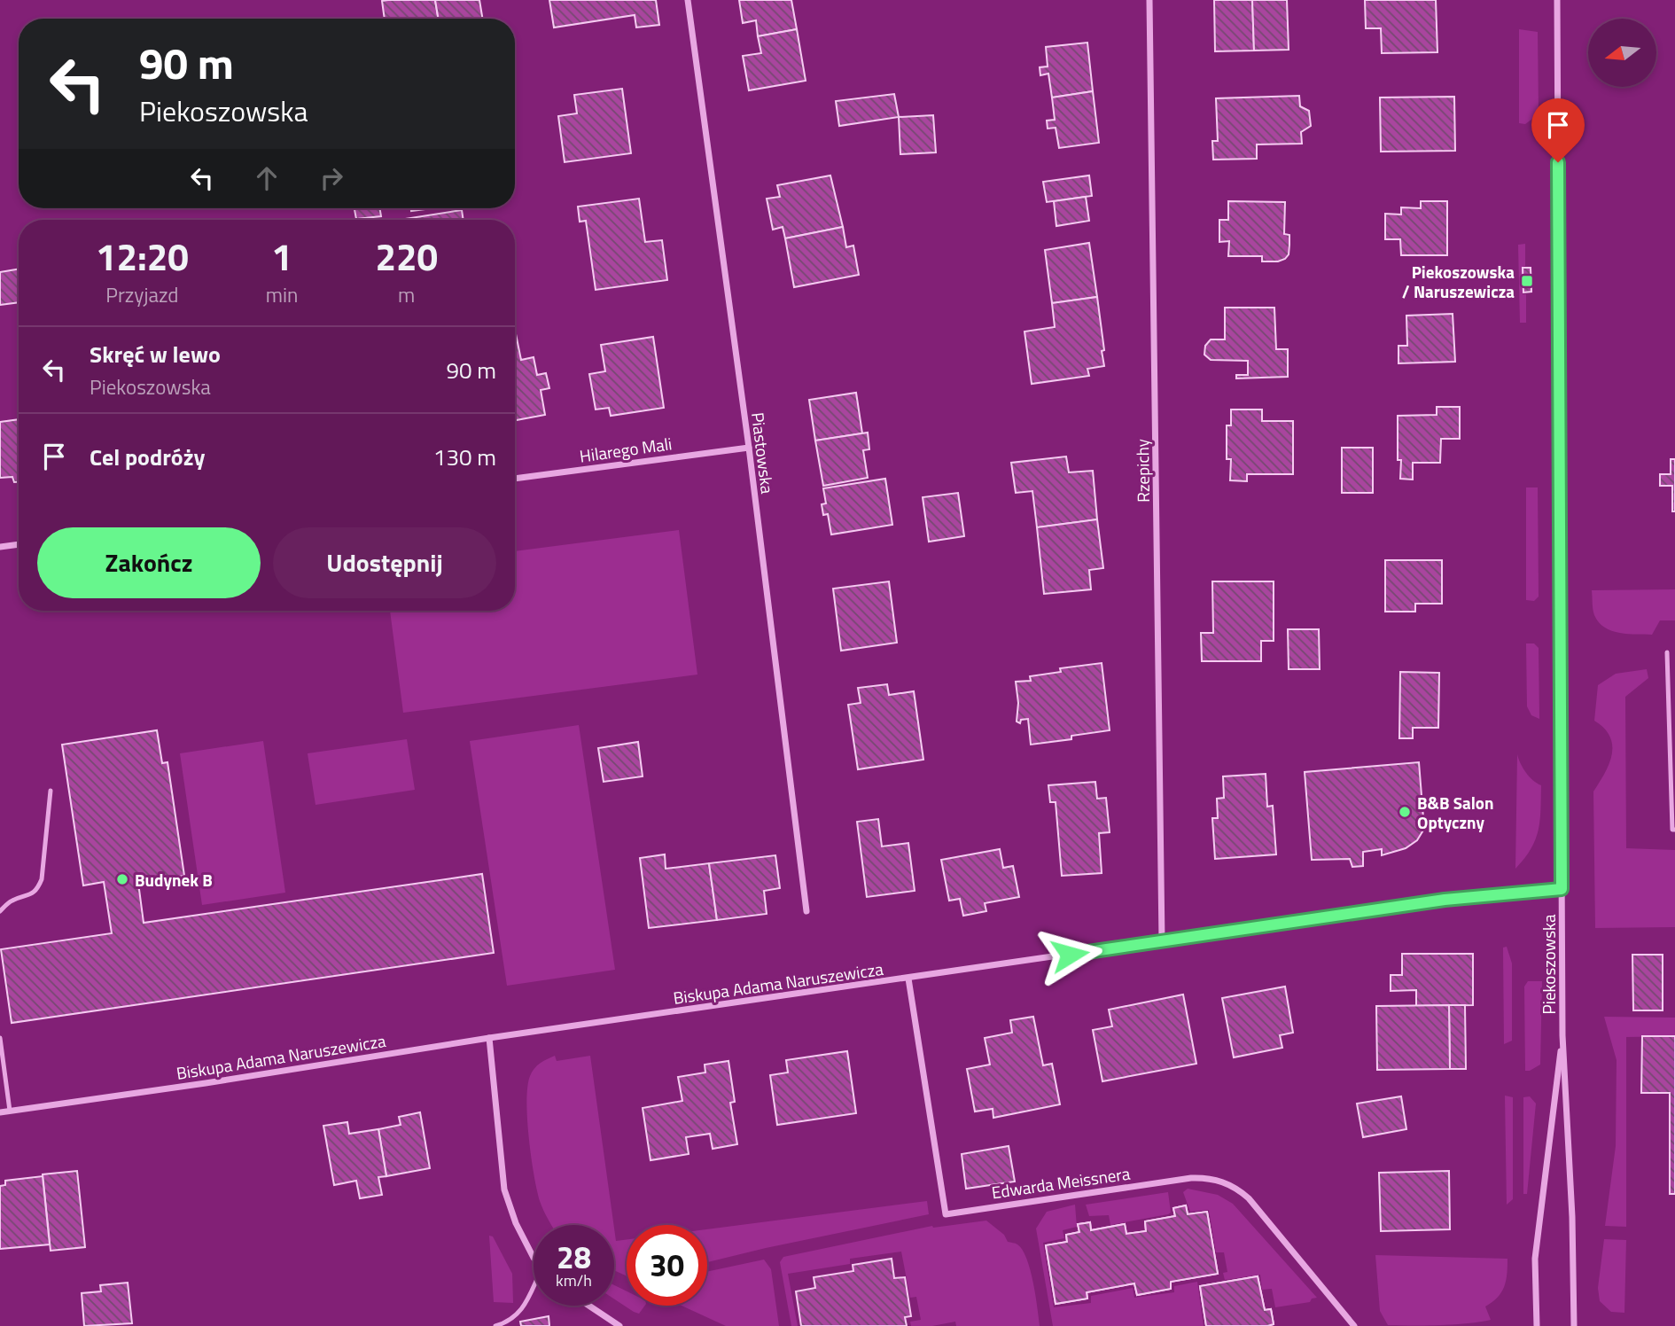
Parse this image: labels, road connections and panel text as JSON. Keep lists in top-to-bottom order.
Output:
{
  "streets": {
    "street": [
      "Hilarego Mali",
      "Piastowska",
      "Rzepichy",
      "Piekoszowska",
      "Biskupa Adama Naruszewicza",
      "Edwarda Meissnera"
    ]
  },
  "crossings": [
    ["Hilarego Mali", "Piastowska"],
    ["Rzepichy", "Biskupa Adama Naruszewicza"],
    ["Piekoszowska", "Biskupa Adama Naruszewicza"],
    ["Biskupa Adama Naruszewicza", "Edwarda Meissnera"]
  ],
  "places": {
    "transit": ["Piekoszowska / Naruszewicza"],
    "other": ["B&B Salon Optyczny", "Budynek B"]
  },
  "north": "left",
  "page": {
    "turn": ["90 m", "Piekoszowska"],
    "eta": [
      "12:20",
      "Przyjazd",
      "1",
      "min",
      "220",
      "m"
    ],
    "list": [
      {
        "name": "Skręć w lewo",
        "note": "Piekoszowska",
        "value": "90 m"
      },
      {
        "name": "Cel podróży",
        "value": "130 m"
      }
    ],
    "buttons": ["Zakończ", "Udostępnij"],
    "speed": "28 km/h",
    "limit": "30"
  }
}
